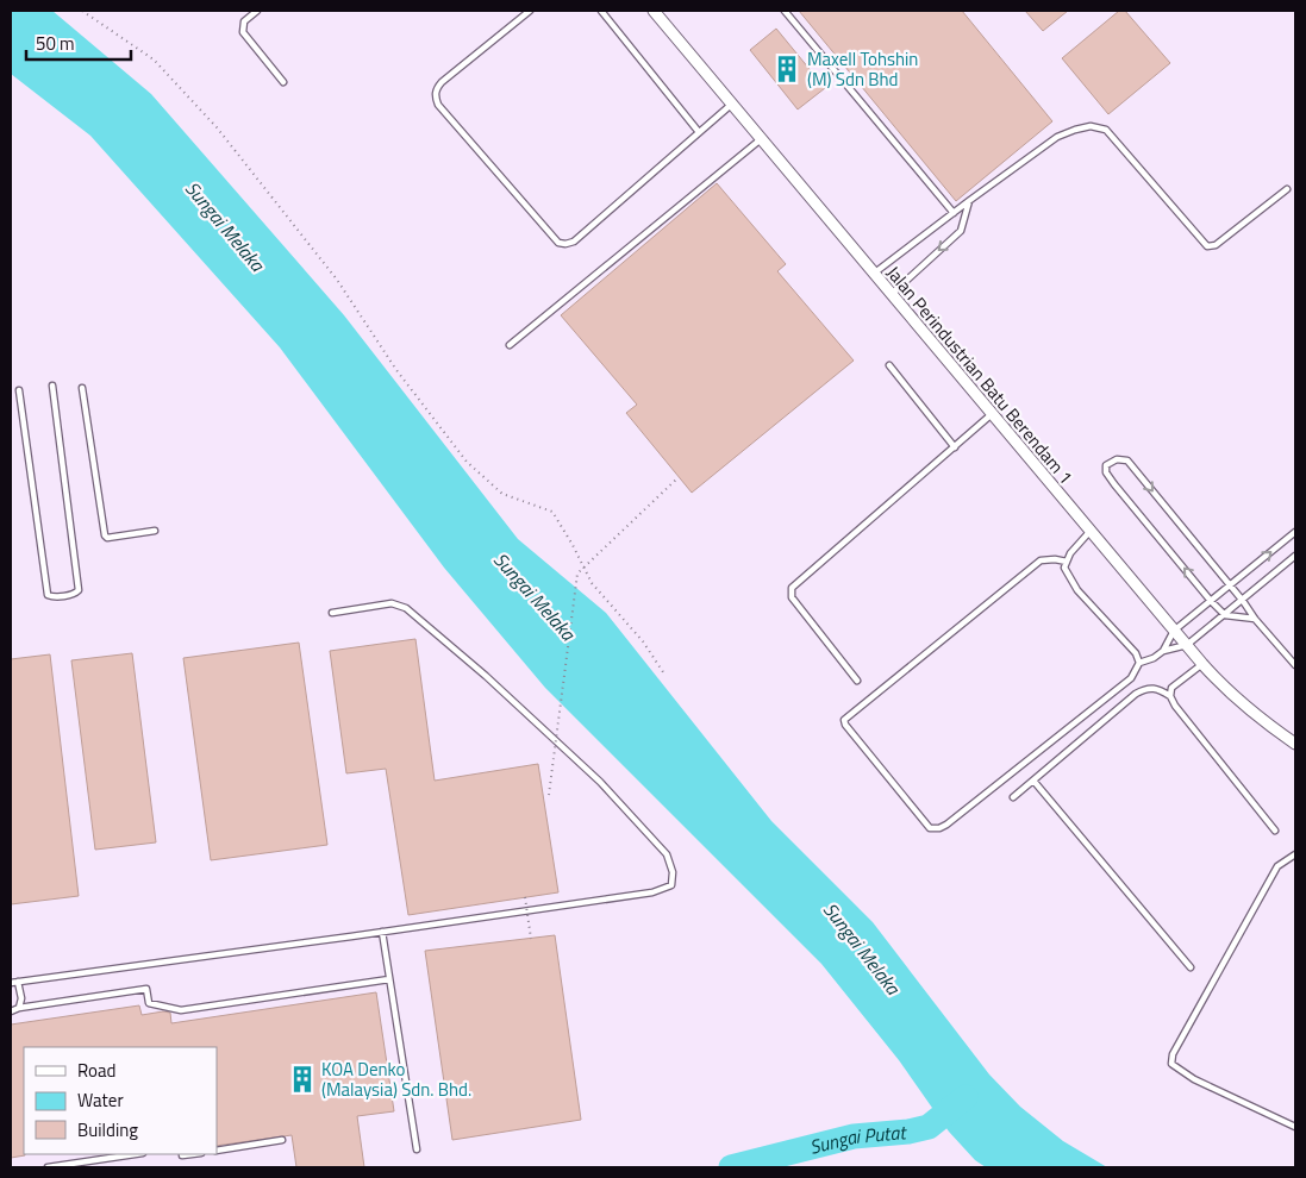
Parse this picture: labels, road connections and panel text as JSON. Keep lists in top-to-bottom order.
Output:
{
  "streets": {
    "street": ["Jalan Perindustrian Batu Berendam 1"]
  },
  "water": ["Sungai Melaka", "Sungai Putat"],
  "places": {
    "building": ["Maxell Tohshin (M) Sdn Bhd", "KOA Denko (Malaysia) Sdn. Bhd."]
  },
  "legend": ["Road", "Water", "Building"],
  "scale_bar": "50 m"
}
